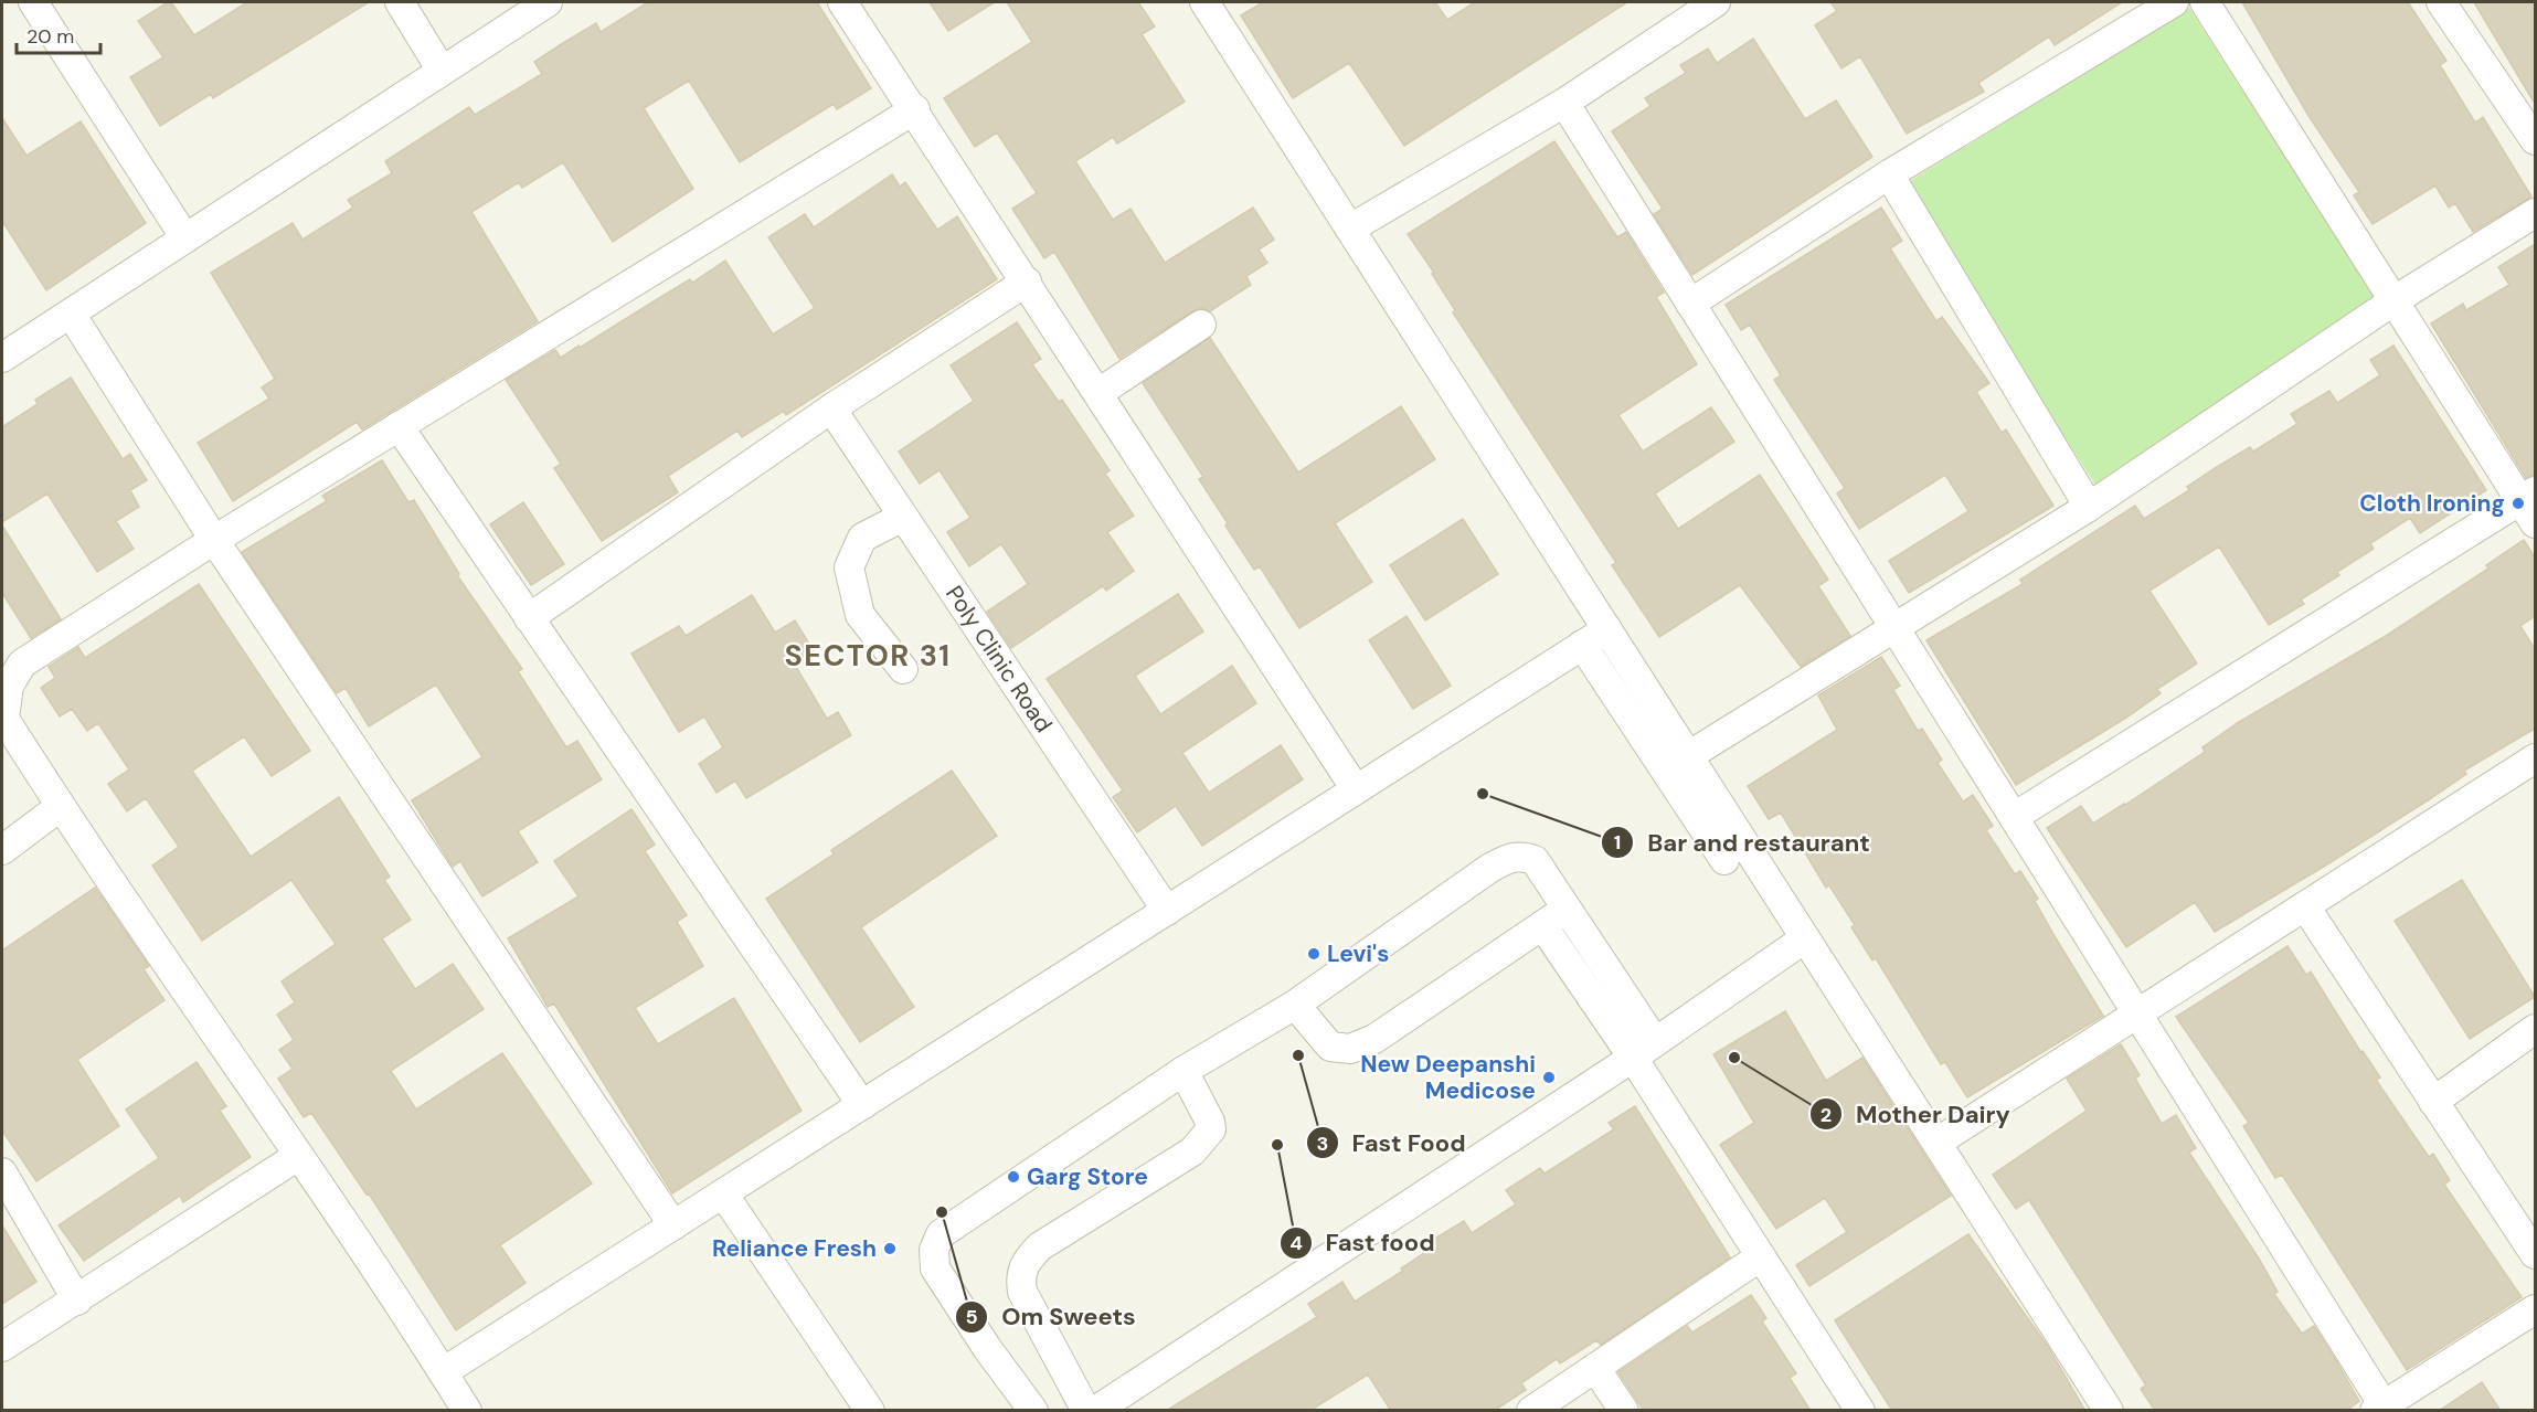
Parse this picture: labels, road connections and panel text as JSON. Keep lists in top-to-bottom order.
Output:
{
  "streets": {
    "street": ["Poly Clinic Road"]
  },
  "districts": ["SECTOR 31"],
  "places": [
    "Cloth Ironing",
    "Bar and restaurant",
    "Levi's",
    "Fast Food",
    "Mother Dairy",
    "New Deepanshi Medicose",
    "Fast food",
    "Garg Store",
    "Om Sweets",
    "Reliance Fresh"
  ],
  "scale_bar": "20 m"
}
